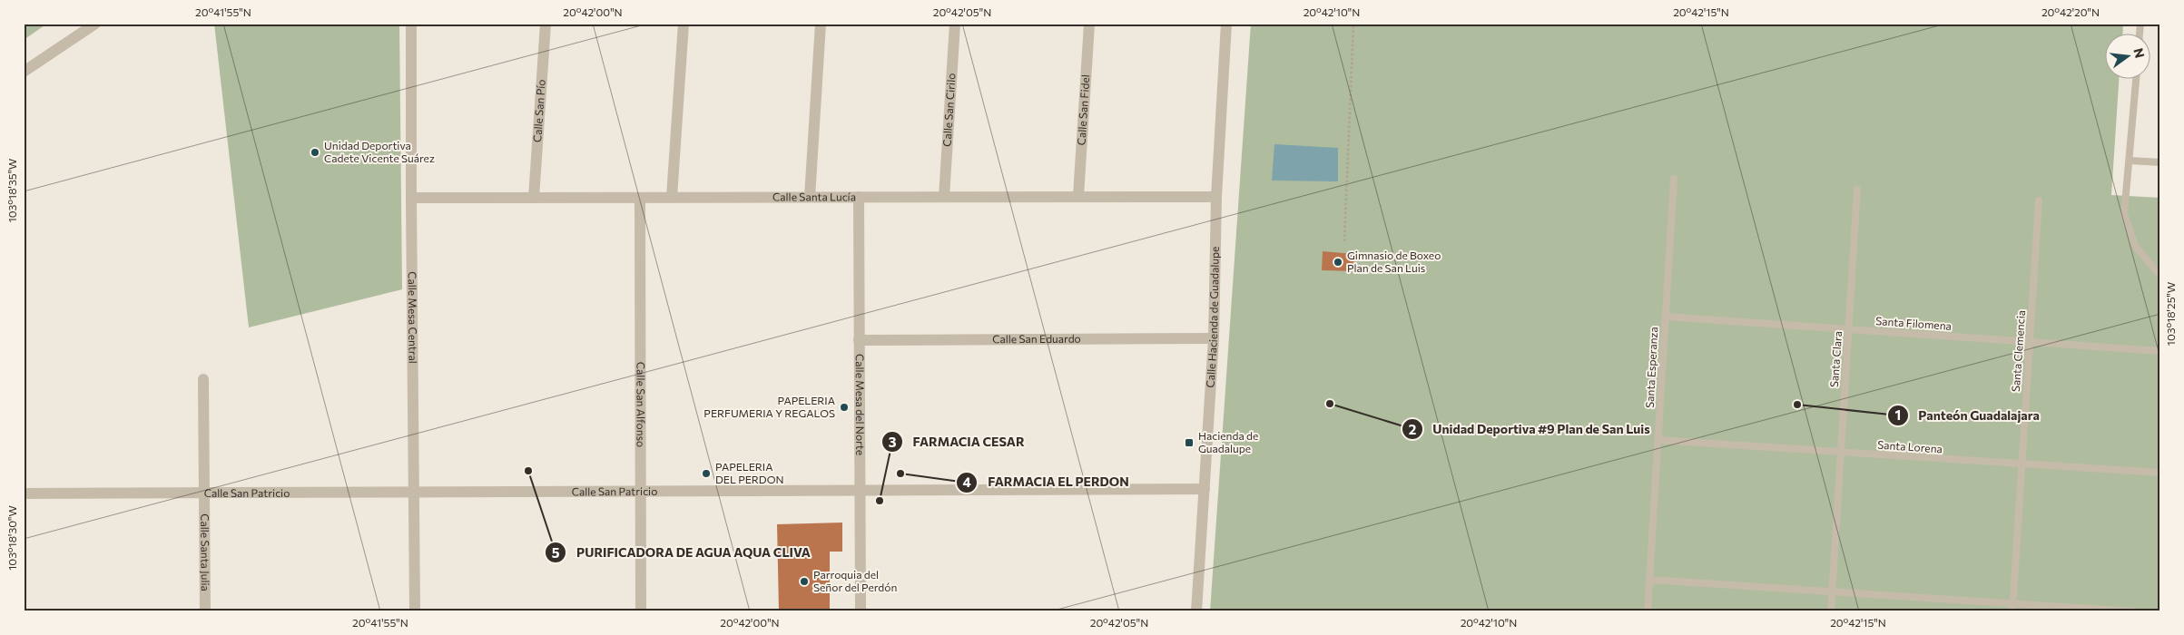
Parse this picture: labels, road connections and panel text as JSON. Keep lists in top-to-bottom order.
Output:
{
  "streets": {
    "street": [
      "Calle San Cirilo",
      "Calle San Fidel",
      "Calle San Pío",
      "Calle Santa Lucía",
      "Calle Mesa Central",
      "Calle Hacienda de Guadalupe",
      "Calle San Eduardo",
      "Calle Mesa del Norte",
      "Calle San Alfonso",
      "Calle San Patricio",
      "Calle Santa Julia"
    ],
    "lane": [
      "Santa Filomena",
      "Santa Clemencia",
      "Santa Clara",
      "Santa Esperanza",
      "Santa Lorena"
    ]
  },
  "crossings": [
    ["Calle San Cirilo", "Calle Santa Lucía"],
    ["Calle San Fidel", "Calle Santa Lucía"],
    ["Calle San Pío", "Calle Santa Lucía"],
    ["Calle Santa Lucía", "Calle Mesa Central"],
    ["Calle Santa Lucía", "Calle Hacienda de Guadalupe"],
    ["Calle Santa Lucía", "Calle Mesa del Norte"],
    ["Calle Santa Lucía", "Calle San Alfonso"],
    ["Calle Mesa Central", "Calle San Patricio"],
    ["Calle Hacienda de Guadalupe", "Calle San Eduardo"],
    ["Calle Hacienda de Guadalupe", "Calle San Patricio"],
    ["Santa Filomena", "Santa Clemencia"],
    ["Santa Filomena", "Santa Clara"],
    ["Santa Filomena", "Santa Esperanza"],
    ["Calle San Eduardo", "Calle Mesa del Norte"],
    ["Santa Clemencia", "Santa Lorena"],
    ["Santa Clara", "Santa Lorena"],
    ["Santa Esperanza", "Santa Lorena"],
    ["Calle Mesa del Norte", "Calle San Patricio"],
    ["Calle San Alfonso", "Calle San Patricio"],
    ["Calle San Patricio", "Calle Santa Julia"]
  ],
  "places": {
    "other": [
      "Unidad Deportiva Cadete Vicente Suárez",
      "Gimnasio de Boxeo Plan de San Luis",
      "Unidad Deportiva #9 Plan de San Luis",
      "Panteón Guadalajara",
      "PAPELERIA PERFUMERIA Y REGALOS",
      "PURIFICADORA DE AGUA AQUA CLIVA",
      "PAPELERIA DEL PERDON",
      "FARMACIA EL PERDON",
      "FARMACIA CESAR",
      "Parroquia del Señor del Perdón"
    ],
    "transit": ["Hacienda de Guadalupe"]
  },
  "north": "right",
  "coordinates": [
    "20°41'55\"N",
    "20°42'00\"N",
    "20°42'05\"N",
    "20°42'10\"N",
    "20°42'15\"N",
    "20°42'20\"N",
    "103°18'35\"W",
    "103°18'25\"W",
    "103°18'30\"W"
  ]
}
